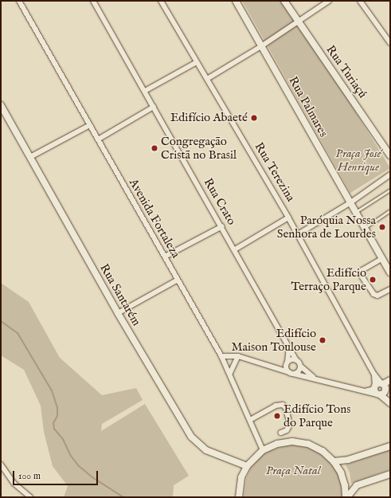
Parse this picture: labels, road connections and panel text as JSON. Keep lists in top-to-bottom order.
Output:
{
  "streets": {
    "street": [
      "Rua Turiaçú",
      "Rua Palmares",
      "Rua Terezina",
      "Rua Crato",
      "Avenida Fortaleza",
      "Rua Santarém"
    ]
  },
  "parks": ["Praça José Henrique", "Praça Natal"],
  "places": [
    "Edifício Abaeté",
    "Congregação Cristã no Brasil",
    "Paróquia Nossa Senhora de Lourdes",
    "Edifício Terraço Parque",
    "Edifício Maison Toulouse",
    "Edifício Tons do Parque"
  ],
  "scale_bar": "100 m"
}
